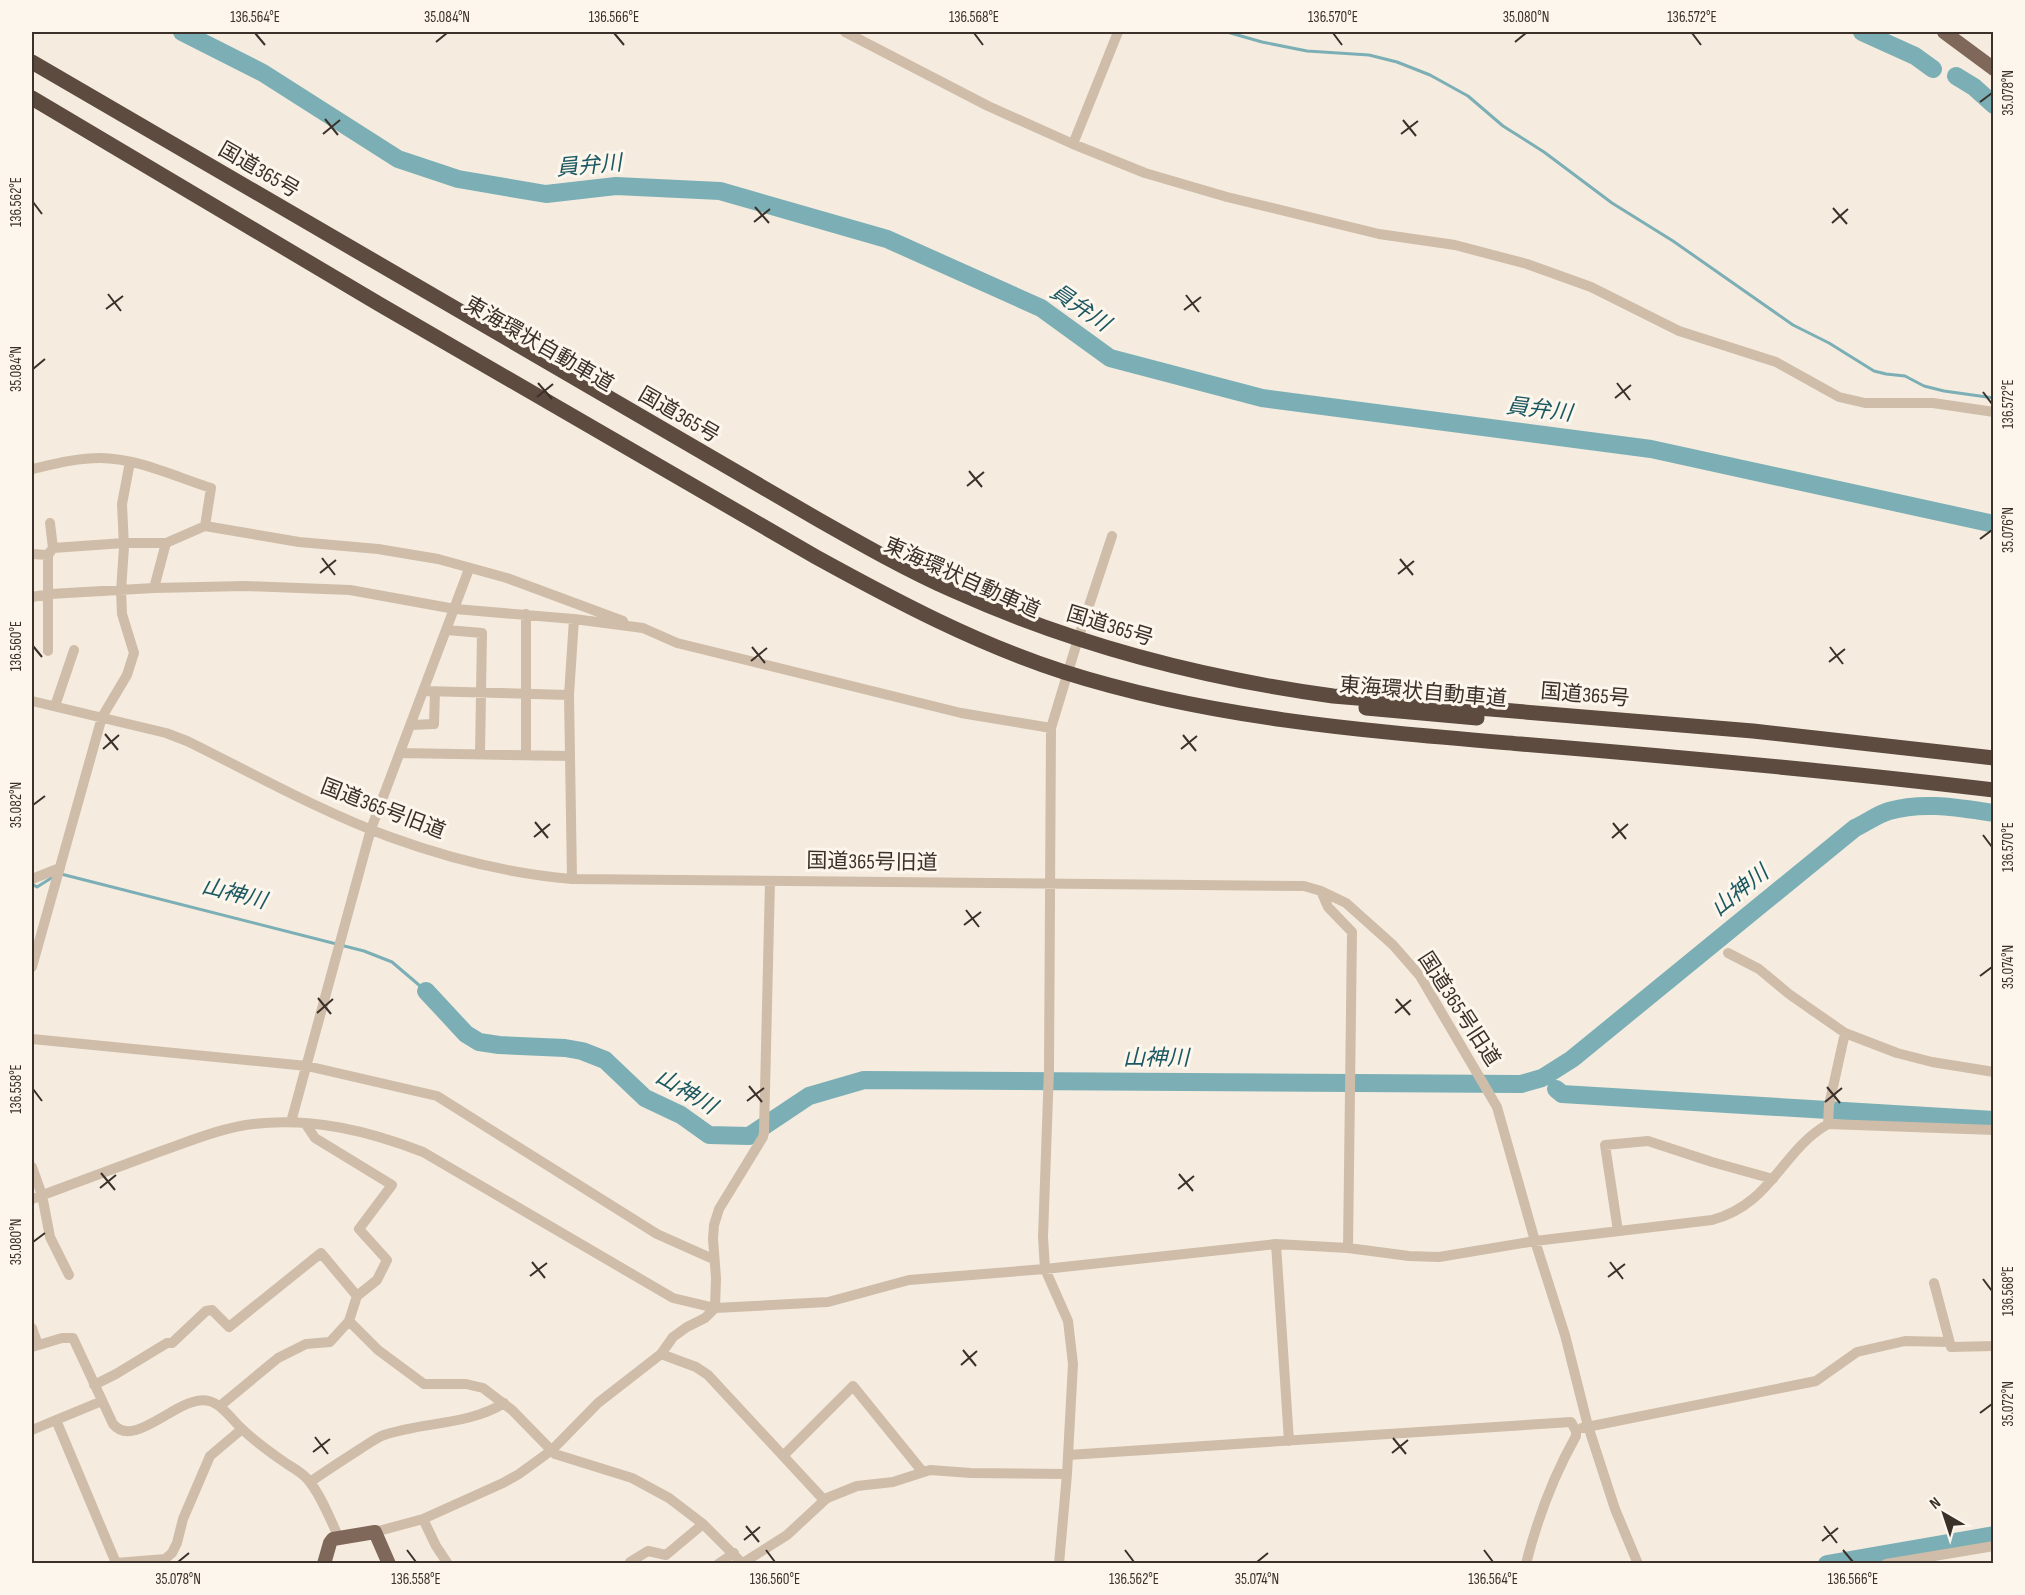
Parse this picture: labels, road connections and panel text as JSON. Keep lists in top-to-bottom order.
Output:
{
  "streets": {
    "highway": ["国道365号", "東海環状自動車道"],
    "street": ["国道365号旧道"]
  },
  "water": ["員弁川", "山神川"],
  "north": "top left",
  "coordinates": [
    "136.564°E",
    "35.084°N",
    "136.566°E",
    "136.568°E",
    "136.570°E",
    "35.080°N",
    "136.572°E",
    "35.078°N",
    "136.562°E",
    "35.076°N",
    "136.560°E",
    "35.082°N",
    "35.074°N",
    "136.558°E",
    "35.072°N"
  ]
}
